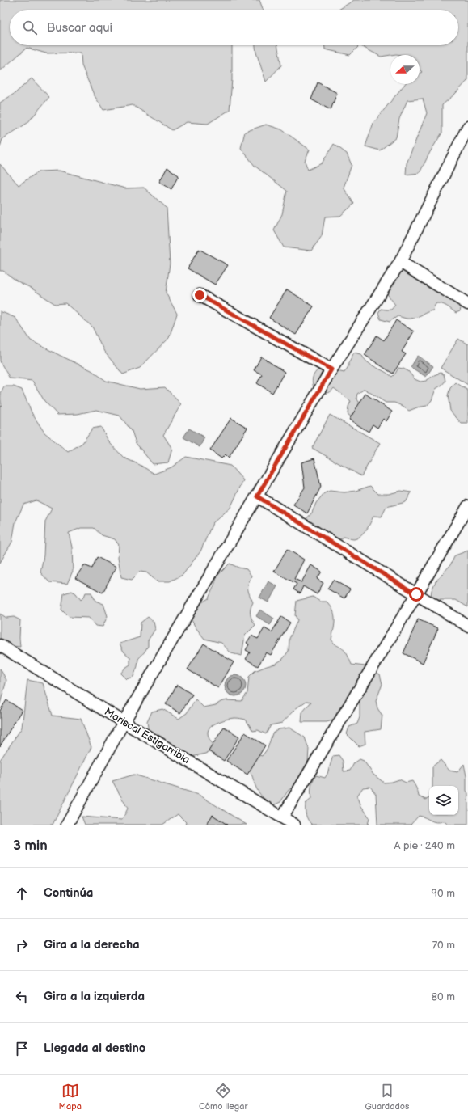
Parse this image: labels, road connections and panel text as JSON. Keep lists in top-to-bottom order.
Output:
{
  "streets": {
    "street": ["Mariscal Estigarribia"]
  },
  "north": "left",
  "page": {
    "search": "Buscar aquí",
    "heading": ["3 min", "A pie · 240 m"],
    "list": [
      ["Continúa", "90 m"],
      ["Gira a la derecha", "70 m"],
      ["Gira a la izquierda", "80 m"],
      "Llegada al destino"
    ],
    "nav": ["Mapa", "Cómo llegar", "Guardados"]
  }
}
